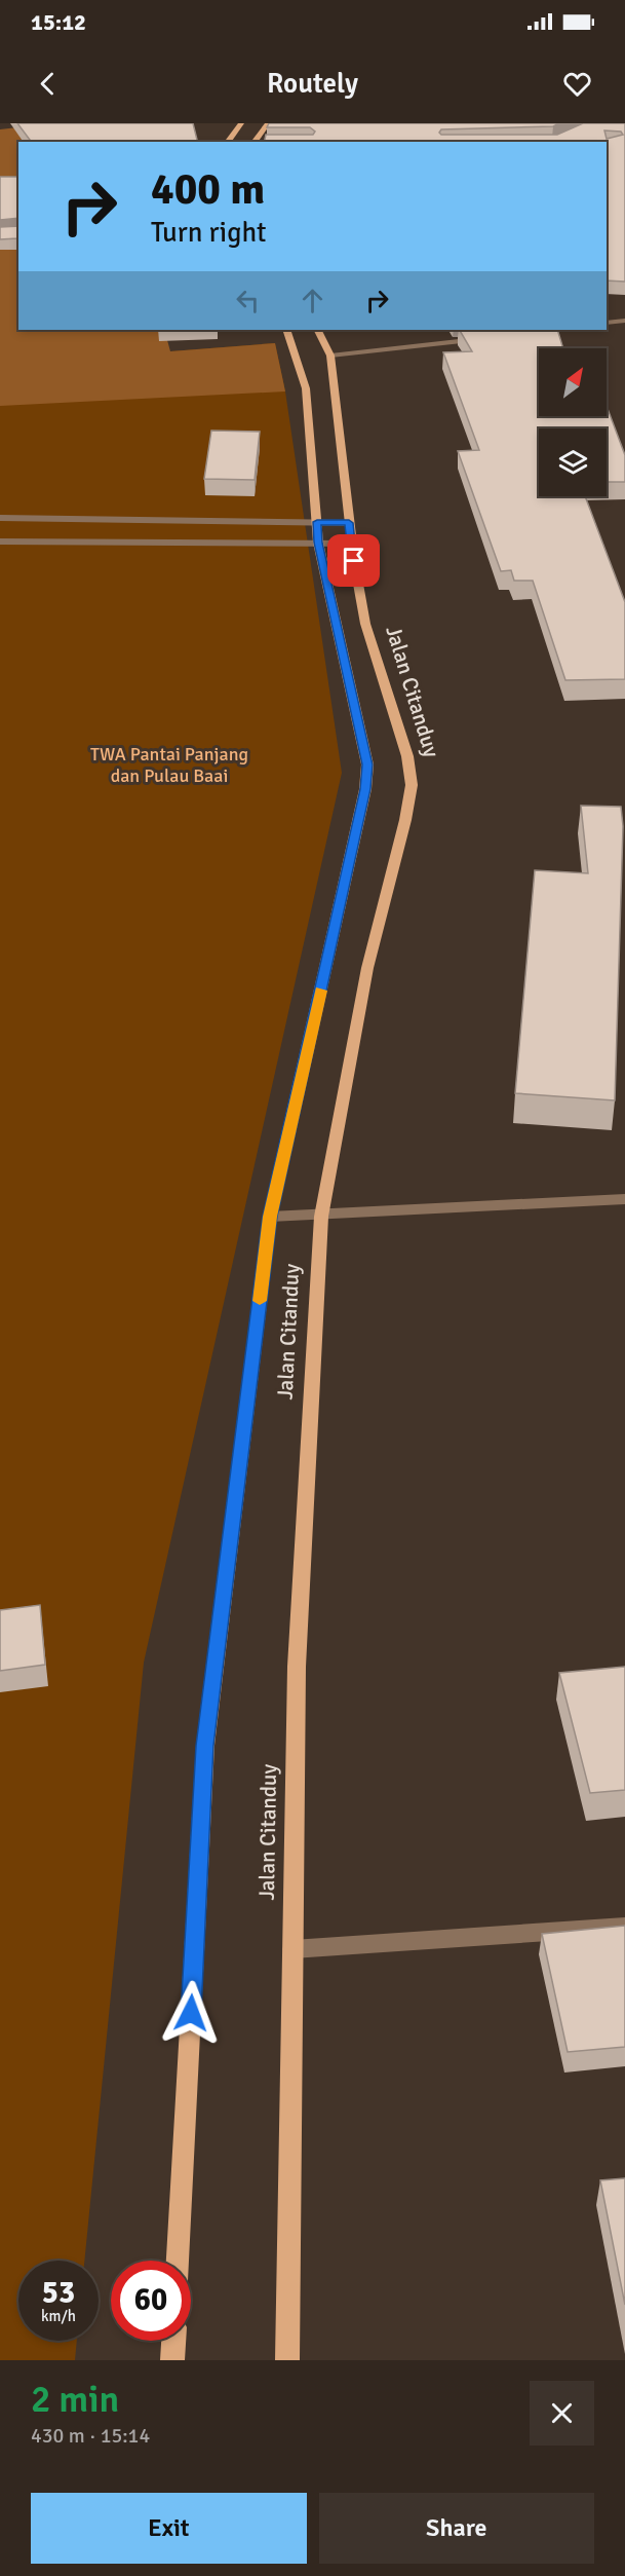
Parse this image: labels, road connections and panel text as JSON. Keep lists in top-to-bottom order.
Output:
{
  "streets": {
    "main road": ["Jalan Citanduy"]
  },
  "parks": ["TWA Pantai Panjang dan Pulau Baai"],
  "north": "top right",
  "page": {
    "status": "15:12",
    "header": "Routely",
    "turn": ["400 m", "Turn right"],
    "speed": "53 km/h",
    "limit": "60",
    "heading": ["2 min", "430 m · 15:14"],
    "buttons": ["Exit", "Share"]
  }
}
